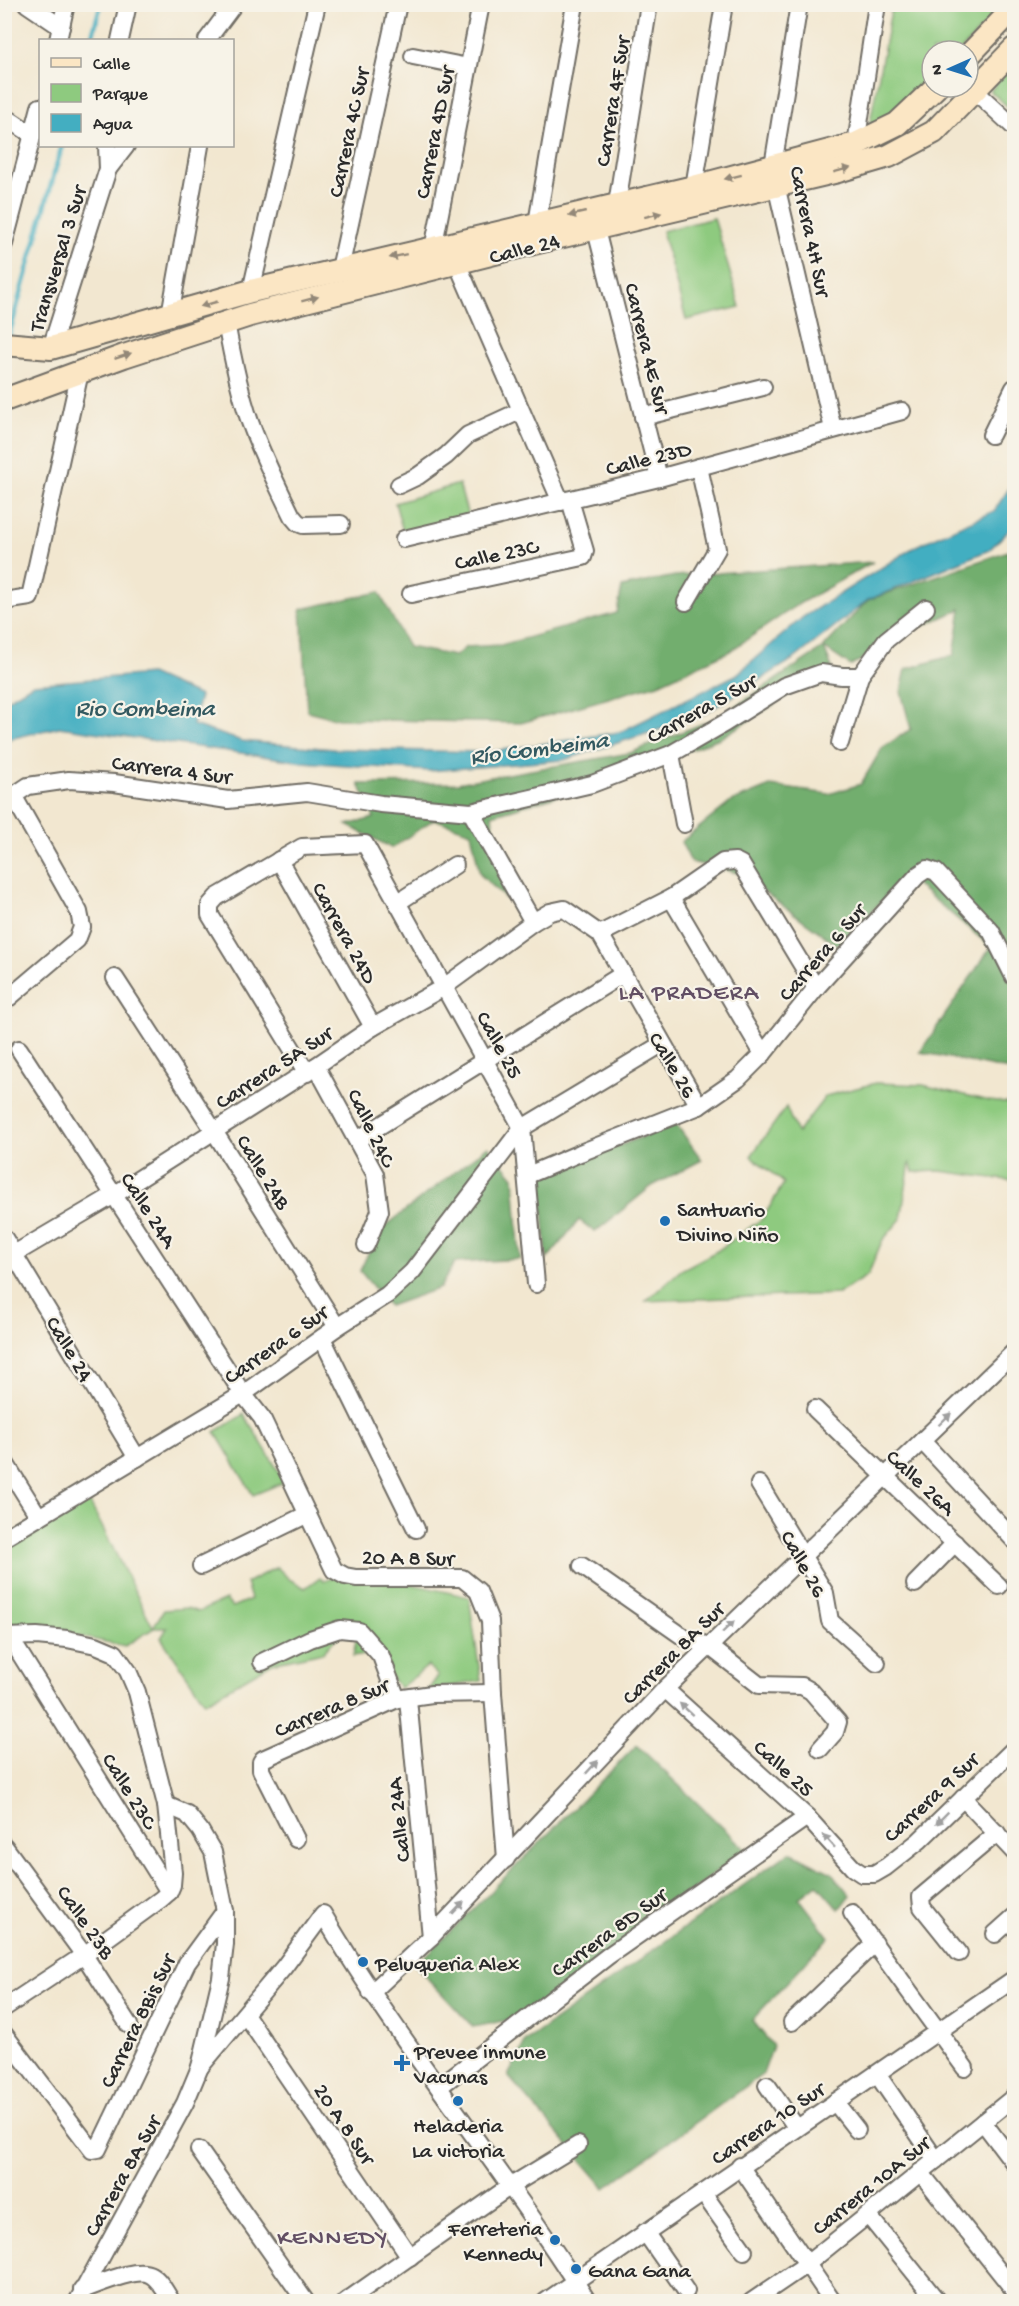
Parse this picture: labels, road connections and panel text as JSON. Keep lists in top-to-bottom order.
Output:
{
  "streets": {
    "main road": ["Calle 24"],
    "street": [
      "Carrera 4F Sur",
      "Carrera 4C Sur",
      "Carrera 4D Sur",
      "Carrera 4H Sur",
      "Transversal 3 Sur",
      "Carrera 4E Sur",
      "Calle 23D",
      "Calle 23C",
      "Carrera 5 Sur",
      "Carrera 4 Sur",
      "Carrera 24D",
      "Carrera 6 Sur",
      "Calle 25",
      "Calle 26",
      "Carrera 5A Sur",
      "Calle 24C",
      "Calle 24B",
      "Calle 24A",
      "Calle 26A",
      "20 A 8 Sur",
      "Carrera 8A Sur",
      "Carrera 8 Sur",
      "Carrera 9 Sur",
      "Calle 23B",
      "Carrera 8D Sur",
      "Carrera 8Bis Sur",
      "Carrera 10 Sur",
      "Carrera 10A Sur"
    ]
  },
  "crossings": [
    ["Carrera 4F Sur", "Calle 24"],
    ["Carrera 4C Sur", "Calle 24"],
    ["Carrera 4D Sur", "Calle 24"],
    ["Carrera 4H Sur", "Calle 24"],
    ["Carrera 4H Sur", "Calle 23D"],
    ["Calle 24", "Transversal 3 Sur"],
    ["Calle 24", "Carrera 4E Sur"],
    ["Calle 24", "Carrera 6 Sur"],
    ["Calle 24", "Carrera 5A Sur"],
    ["Carrera 4E Sur", "Calle 23D"],
    ["Calle 23D", "Calle 23C"],
    ["Calle 23C", "Carrera 8A Sur"],
    ["Carrera 5 Sur", "Carrera 4 Sur"],
    ["Carrera 24D", "Calle 25"],
    ["Carrera 24D", "Carrera 5A Sur"],
    ["Carrera 24D", "Calle 24C"],
    ["Carrera 6 Sur", "Calle 25"],
    ["Carrera 6 Sur", "Calle 26"],
    ["Carrera 6 Sur", "Calle 24B"],
    ["Carrera 6 Sur", "Calle 24A"],
    ["Carrera 6 Sur", "20 A 8 Sur"],
    ["Calle 25", "Carrera 5A Sur"],
    ["Calle 25", "Calle 24C"],
    ["Calle 25", "Carrera 8A Sur"],
    ["Calle 25", "Carrera 9 Sur"],
    ["Calle 25", "Carrera 8D Sur"],
    ["Calle 26", "Carrera 5A Sur"],
    ["Calle 26", "Carrera 8A Sur"],
    ["Carrera 5A Sur", "Calle 24C"],
    ["Carrera 5A Sur", "Calle 24B"],
    ["Carrera 5A Sur", "Calle 24A"],
    ["Calle 24A", "20 A 8 Sur"],
    ["Calle 24A", "Carrera 8A Sur"],
    ["Calle 24A", "Carrera 8 Sur"],
    ["Calle 26A", "Carrera 8A Sur"],
    ["20 A 8 Sur", "Carrera 8A Sur"],
    ["20 A 8 Sur", "Carrera 8 Sur"],
    ["Carrera 8A Sur", "Carrera 8Bis Sur"]
  ],
  "one_way": ["Carrera 9 Sur"],
  "districts": ["LA PRADERA", "KENNEDY"],
  "water": ["Rio Combeima", "Río Combeima"],
  "places": {
    "other": [
      "Santuario Divino Niño",
      "Peluqueria Alex",
      "Heladeria La victoria",
      "Ferreteria Kennedy",
      "Gana Gana"
    ],
    "health": ["Prevee inmune Vacunas"]
  },
  "legend": ["Calle", "Parque", "Agua"],
  "north": "left"
}
